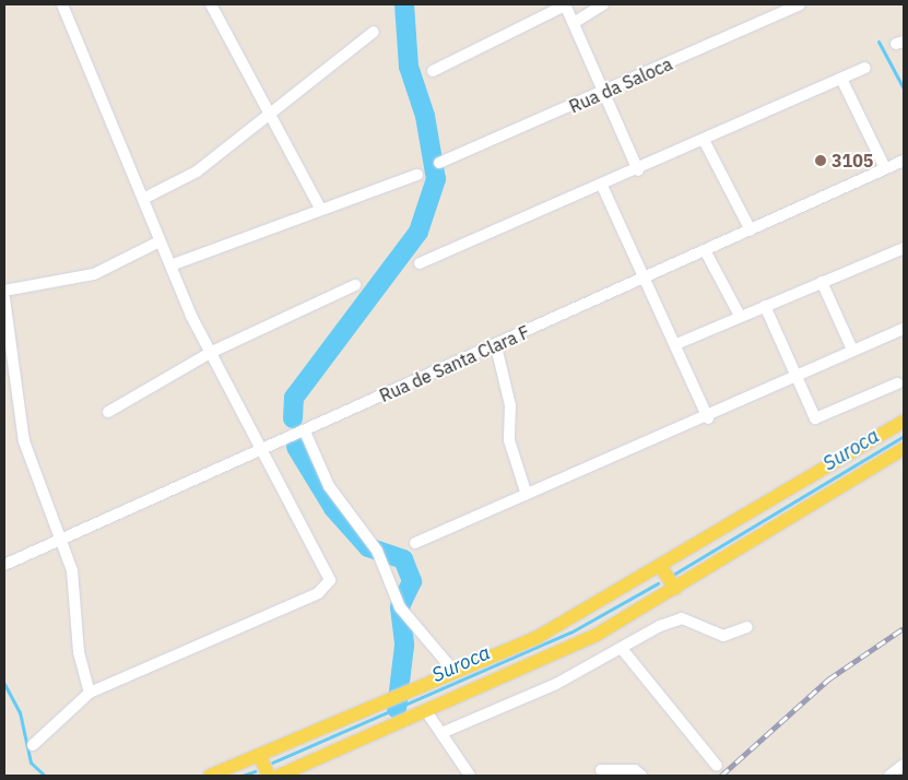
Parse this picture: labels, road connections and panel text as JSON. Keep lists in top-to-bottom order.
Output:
{
  "streets": {
    "street": ["Rua da Saloca", "Rua de Santa Clara F"]
  },
  "water": ["Suroca"],
  "places": ["3105"]
}
